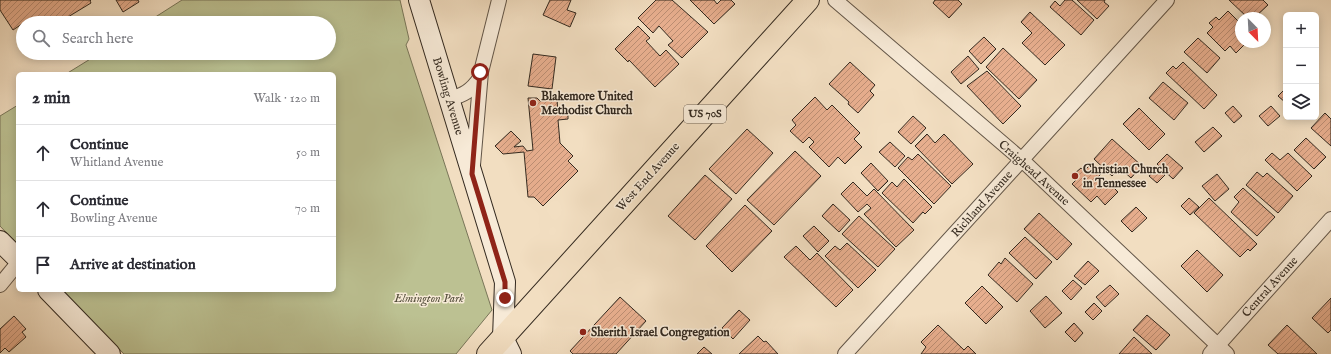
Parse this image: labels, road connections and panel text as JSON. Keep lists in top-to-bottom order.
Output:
{
  "streets": {
    "main road": ["US 70S", "West End Avenue"],
    "street": [
      "Bowling Avenue",
      "Craighead Avenue",
      "Richland Avenue",
      "Central Avenue"
    ]
  },
  "crossings": [
    ["Bowling Avenue", "West End Avenue"],
    ["Craighead Avenue", "Richland Avenue"],
    ["Craighead Avenue", "Central Avenue"]
  ],
  "parks": ["Elmington Park"],
  "places": ["Blakemore United Methodist Church", "Christian Church in Tennessee", "Sherith Israel Congregation"],
  "north": "bottom right",
  "page": {
    "map_buttons": ["+", "−"],
    "search": "Search here",
    "heading": ["2 min", "Walk · 120 m"],
    "list": [
      ["Continue", "Whitland Avenue", "50 m"],
      ["Continue", "Bowling Avenue", "70 m"],
      "Arrive at destination"
    ]
  }
}
